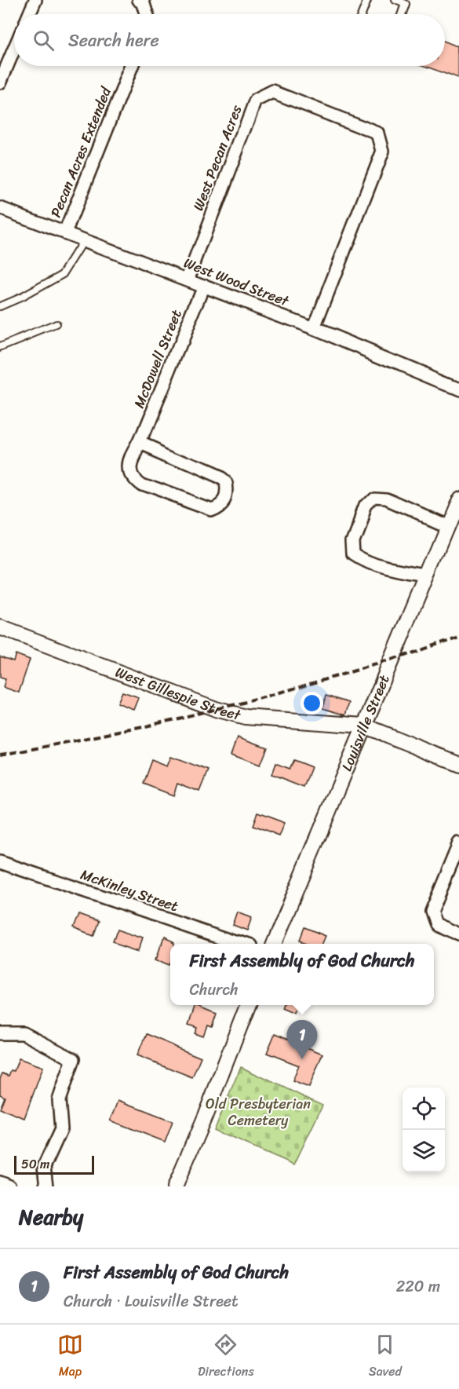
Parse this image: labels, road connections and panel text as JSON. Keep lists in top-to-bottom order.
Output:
{
  "streets": {
    "street": [
      "Pecan Acres Extended",
      "West Pecan Acres",
      "West Wood Street",
      "McDowell Street",
      "West Gillespie Street",
      "Louisville Street",
      "McKinley Street"
    ]
  },
  "crossings": [
    ["Pecan Acres Extended", "West Wood Street"],
    ["West Pecan Acres", "West Wood Street"],
    ["West Wood Street", "McDowell Street"],
    ["West Gillespie Street", "Louisville Street"]
  ],
  "parks": ["Old Presbyterian Cemetery"],
  "scale_bar": "50 m",
  "page": {
    "search": "Search here",
    "popup": ["First Assembly of God Church", "Church"],
    "pins": "1",
    "scale": "50 m",
    "heading": "Nearby",
    "list": [
      {
        "mark": "1",
        "name": "First Assembly of God Church",
        "note": "Church · Louisville Street",
        "value": "220 m"
      }
    ],
    "nav": ["Map", "Directions", "Saved"]
  }
}
